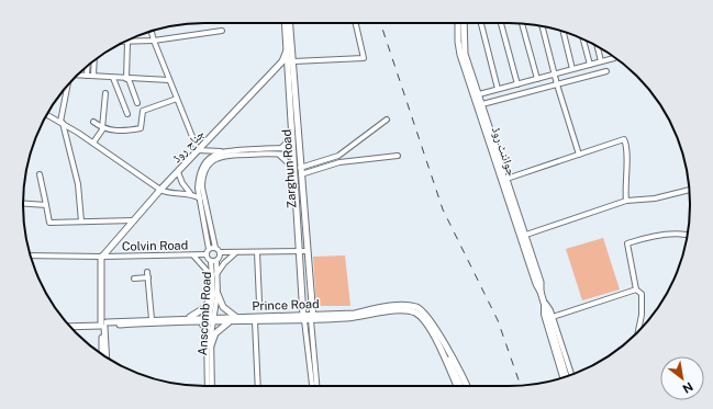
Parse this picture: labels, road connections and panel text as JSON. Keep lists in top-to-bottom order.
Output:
{
  "streets": {
    "main road": [
      "جناح روڈ",
      "جوائنٹ روڈ",
      "Zarghun Road",
      "Prince Road"
    ],
    "street": ["Colvin Road", "Anscomb Road"]
  },
  "crossings": [
    ["جناح روڈ", "Zarghun Road"],
    ["جناح روڈ", "Colvin Road"],
    ["Zarghun Road", "Prince Road"],
    ["Colvin Road", "Anscomb Road"],
    ["Prince Road", "Anscomb Road"]
  ],
  "north": "bottom right"
}
